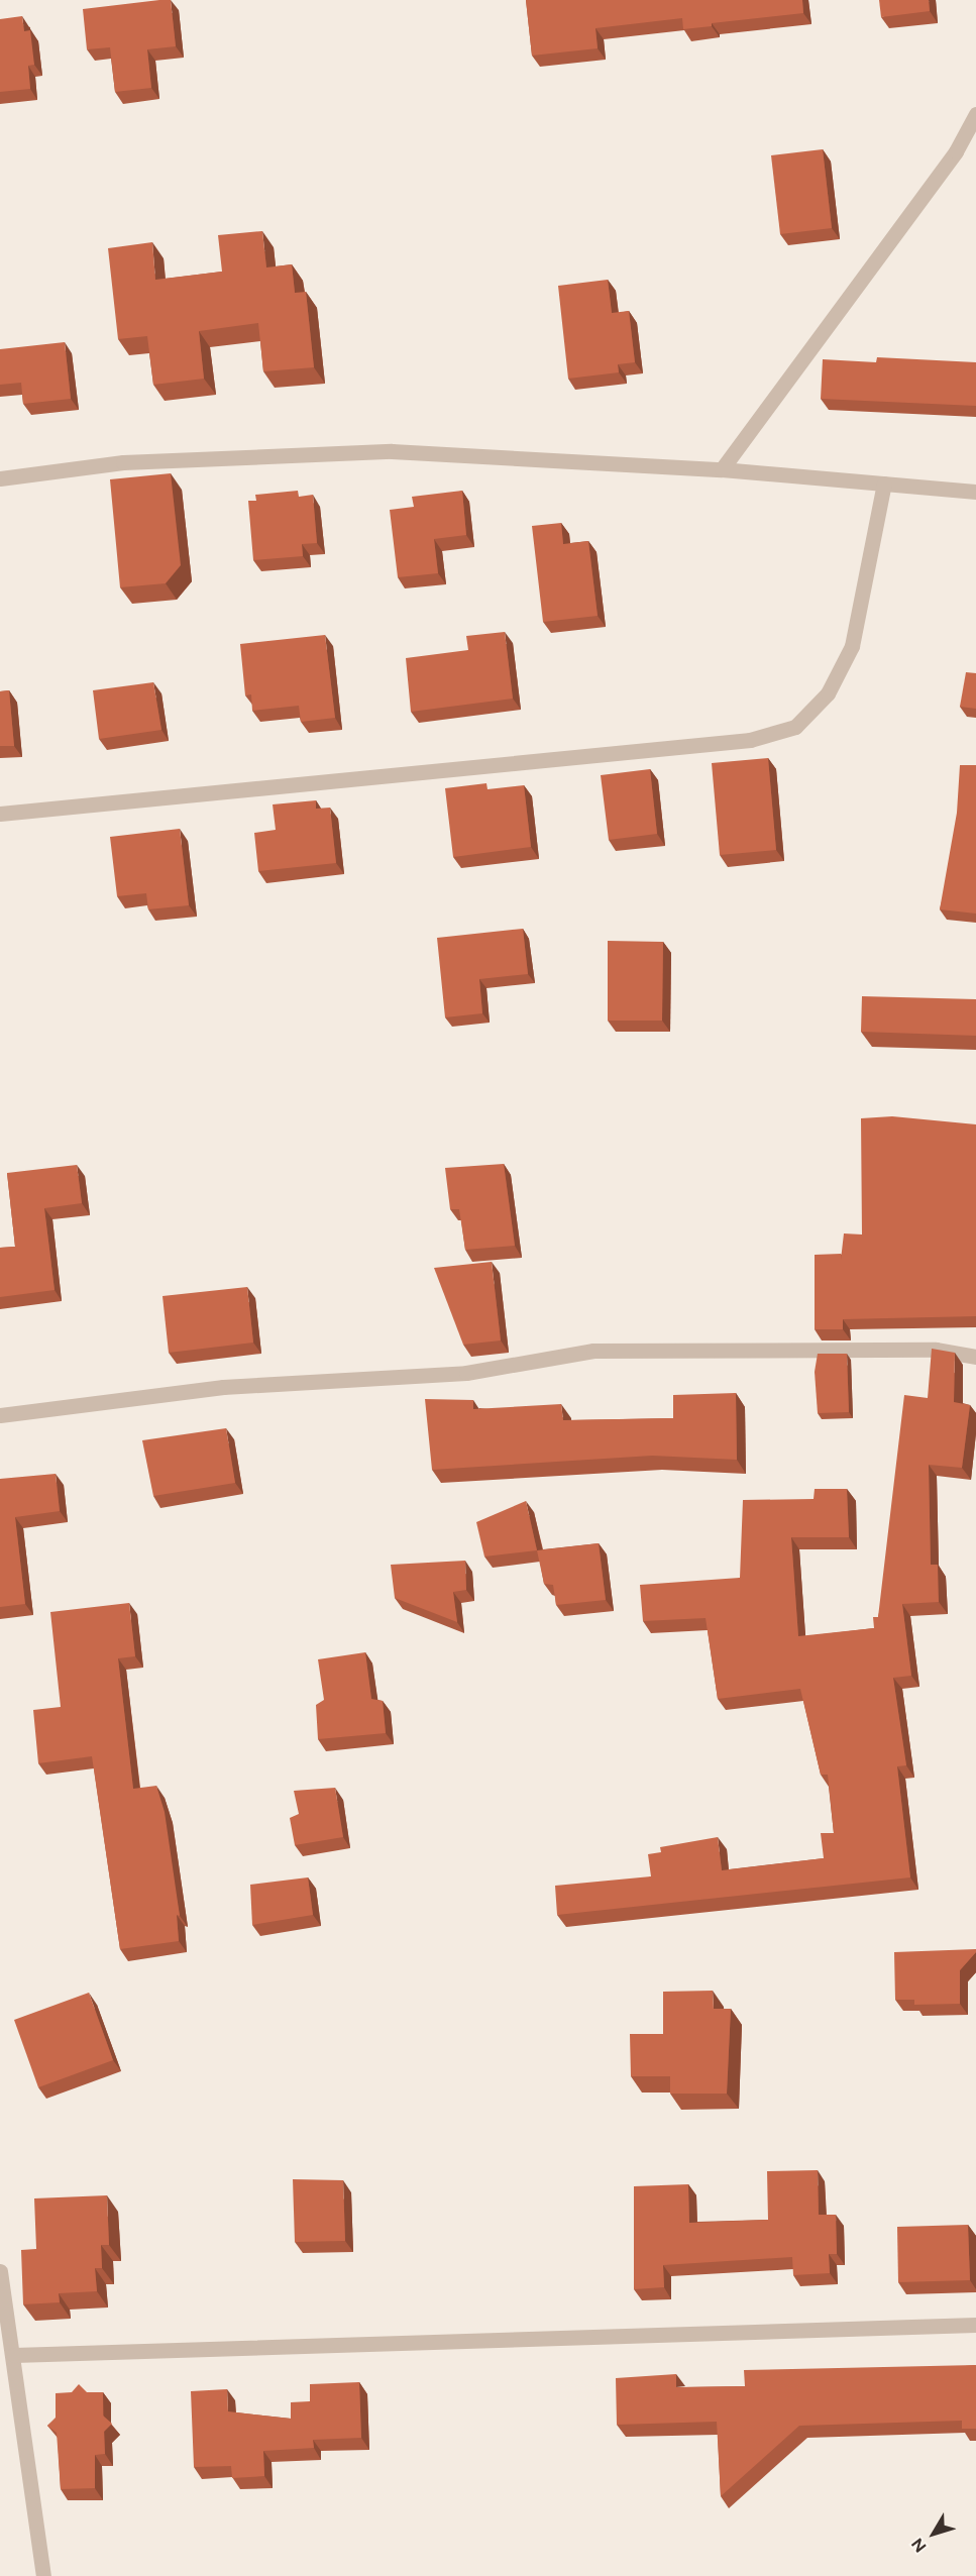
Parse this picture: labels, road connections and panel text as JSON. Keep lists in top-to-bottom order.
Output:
{
  "north": "bottom left"
}
